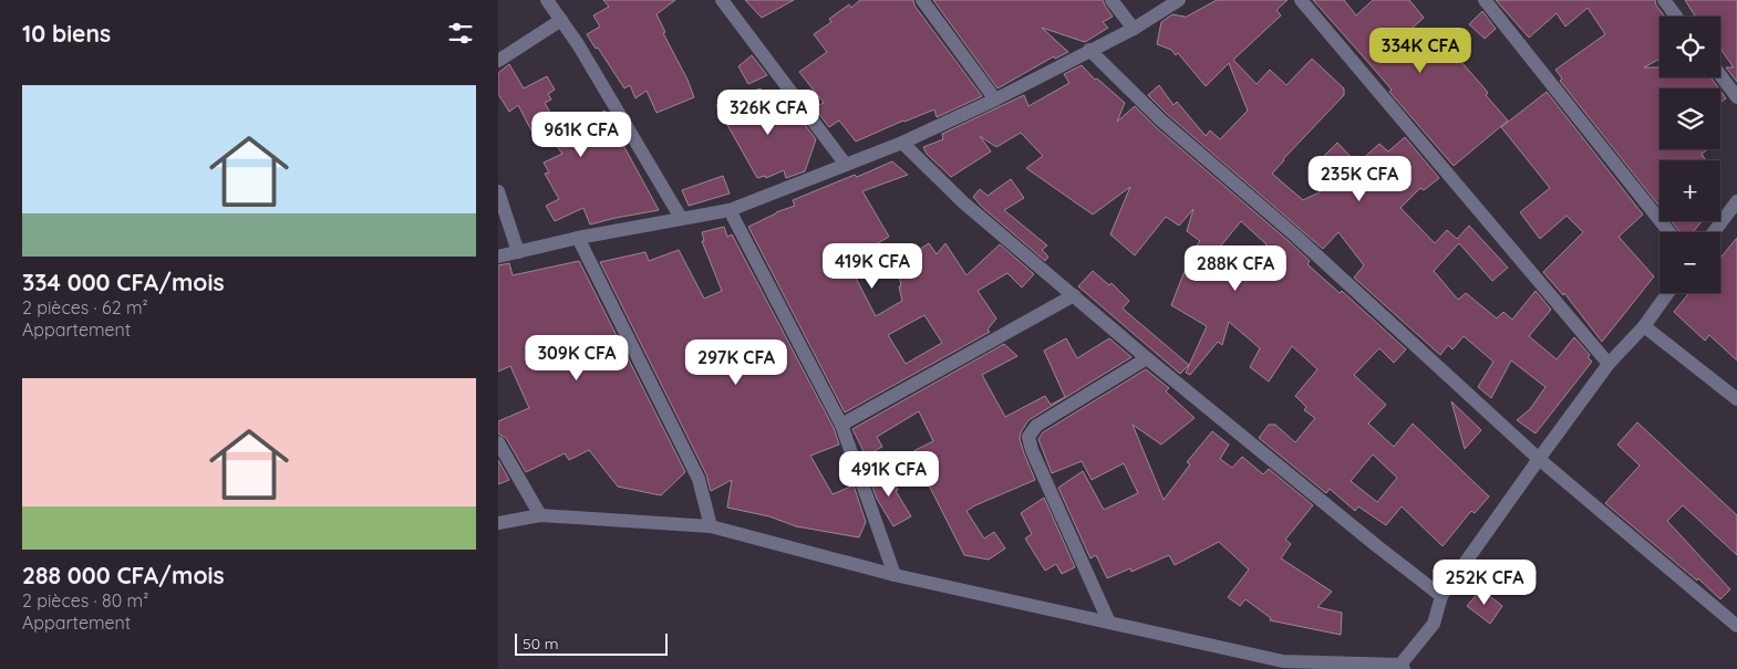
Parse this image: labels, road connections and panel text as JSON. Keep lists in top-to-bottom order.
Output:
{
  "scale_bar": "50 m",
  "page": {
    "heading": "10 biens",
    "map_buttons": ["+", "−"],
    "price": [
      "334K CFA",
      "326K CFA",
      "961K CFA",
      "235K CFA",
      "419K CFA",
      "288K CFA",
      "309K CFA",
      "297K CFA",
      "491K CFA",
      "252K CFA"
    ],
    "list": [
      {
        "name": "334 000 CFA/mois",
        "note": "2 pièces · 62 m² · Appartement"
      },
      {
        "name": "288 000 CFA/mois",
        "note": "2 pièces · 80 m² · Appartement"
      }
    ],
    "scale": "50 m"
  }
}
